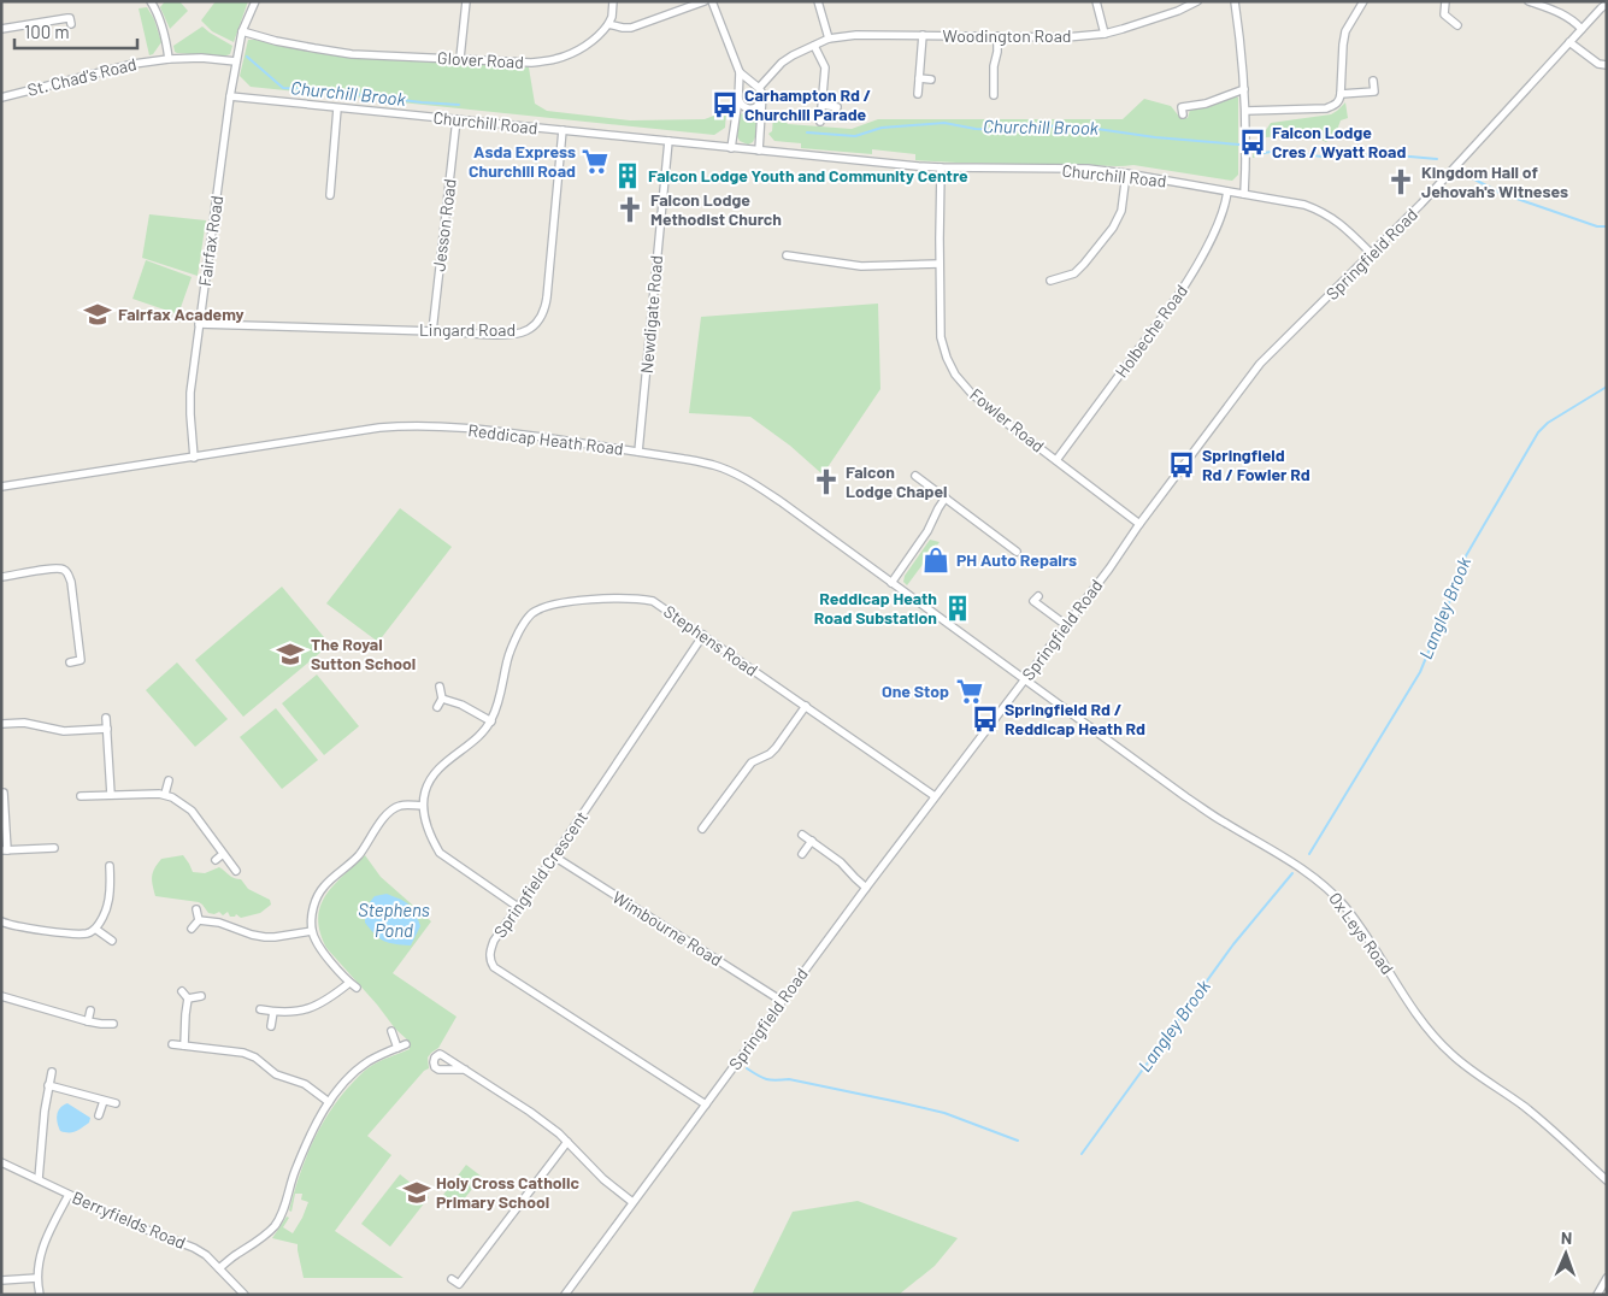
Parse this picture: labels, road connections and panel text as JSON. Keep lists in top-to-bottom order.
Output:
{
  "streets": {
    "street": [
      "Woodington Road",
      "Glover Road",
      "St. Chad's Road",
      "Churchill Road",
      "Jesson Road",
      "Fairfax Road",
      "Springfield Road",
      "Newdigate Road",
      "Lingard Road",
      "Holbeche Road",
      "Fowler Road",
      "Reddicap Heath Road",
      "Stephens Road",
      "Springfield Crescent",
      "Wimbourne Road",
      "Ox Leys Road",
      "Berryfields Road"
    ]
  },
  "crossings": [
    ["Glover Road", "Fairfax Road"],
    ["St. Chad's Road", "Fairfax Road"],
    ["Churchill Road", "Jesson Road"],
    ["Churchill Road", "Fairfax Road"],
    ["Churchill Road", "Springfield Road"],
    ["Churchill Road", "Newdigate Road"],
    ["Churchill Road", "Lingard Road"],
    ["Churchill Road", "Holbeche Road"],
    ["Churchill Road", "Fowler Road"],
    ["Jesson Road", "Lingard Road"],
    ["Fairfax Road", "Lingard Road"],
    ["Fairfax Road", "Reddicap Heath Road"],
    ["Springfield Road", "Fowler Road"],
    ["Springfield Road", "Reddicap Heath Road"],
    ["Springfield Road", "Stephens Road"],
    ["Springfield Road", "Springfield Crescent"],
    ["Springfield Road", "Wimbourne Road"],
    ["Springfield Road", "Ox Leys Road"],
    ["Newdigate Road", "Reddicap Heath Road"],
    ["Holbeche Road", "Fowler Road"],
    ["Reddicap Heath Road", "Ox Leys Road"],
    ["Stephens Road", "Springfield Crescent"],
    ["Springfield Crescent", "Wimbourne Road"]
  ],
  "water": ["Churchill Brook", "Langley Brook", "Stephens Pond"],
  "places": {
    "bus stop": [
      "Carhampton Rd / Churchill Parade",
      "Falcon Lodge Cres / Wyatt Road",
      "Springfield Rd / Fowler Rd",
      "Springfield Rd / Reddicap Heath Rd"
    ],
    "supermarket": ["Asda Express Churchill Road", "One Stop"],
    "building": ["Falcon Lodge Youth and Community Centre", "Reddicap Heath Road Substation"],
    "church": ["Kingdom Hall of Jehovah's Witneses", "Falcon Lodge Methodist Church", "Falcon Lodge Chapel"],
    "school or university": ["Fairfax Academy", "The Royal Sutton School", "Holy Cross Catholic Primary School"],
    "shop": ["PH Auto Repairs"]
  },
  "scale_bar": "100 m",
  "north": "top"
}
